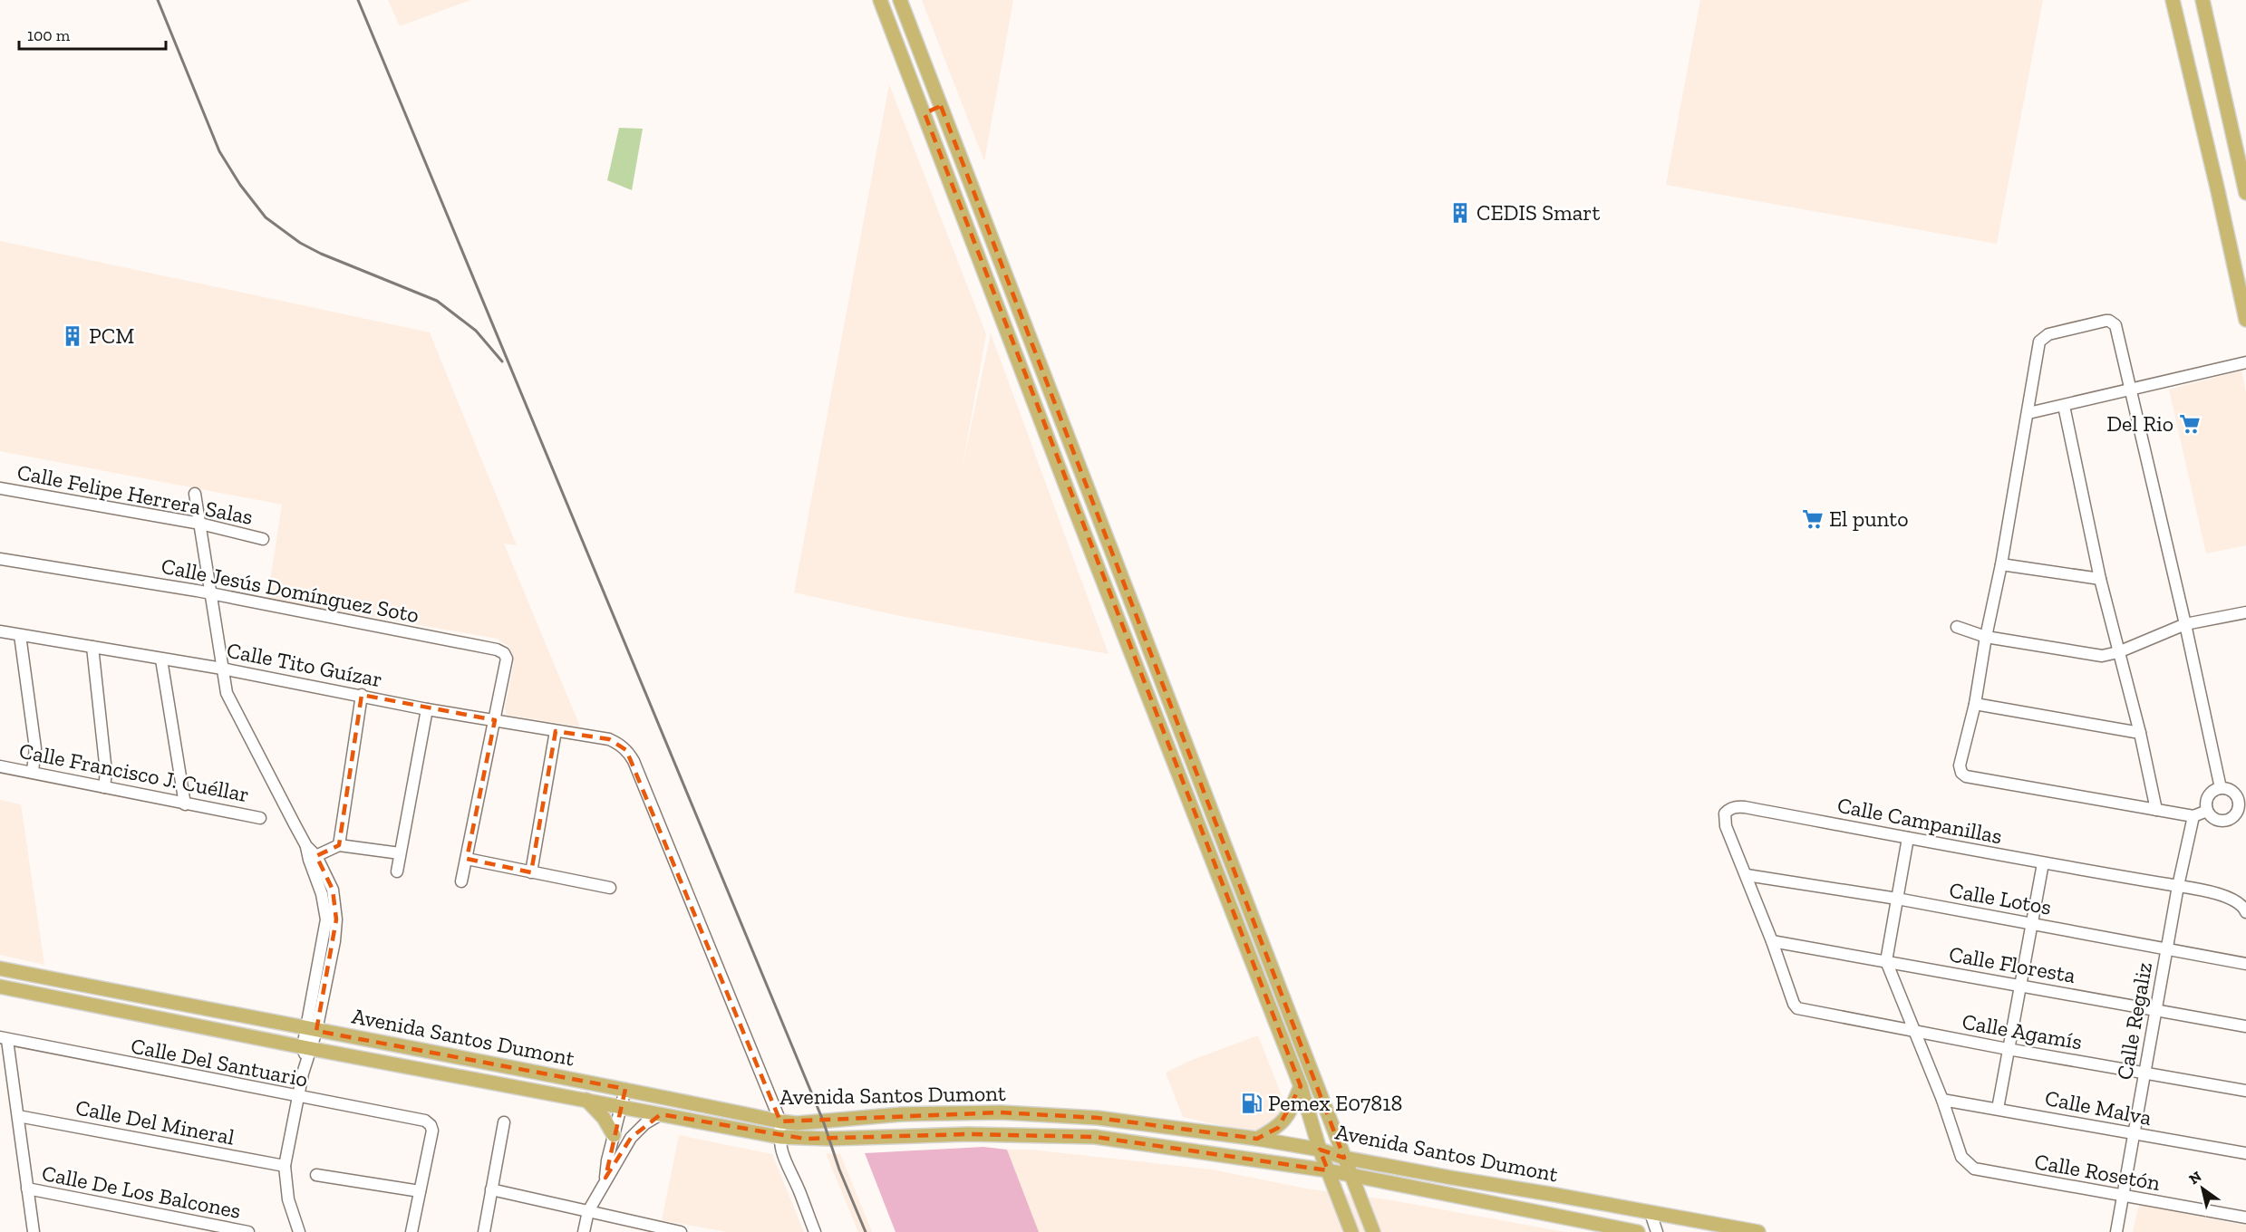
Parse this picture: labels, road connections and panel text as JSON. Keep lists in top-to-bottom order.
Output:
{
  "streets": {
    "main road": ["Avenida Santos Dumont"],
    "street": [
      "Calle Felipe Herrera Salas",
      "Calle Jesús Domínguez Soto",
      "Calle Tito Guízar",
      "Calle Francisco J. Cuéllar",
      "Calle Campanillas",
      "Calle Lotos",
      "Calle Floresta",
      "Calle Regaliz",
      "Calle Agamís",
      "Calle Del Santuario",
      "Calle Malva",
      "Calle Del Mineral",
      "Calle Rosetón",
      "Calle De Los Balcones"
    ]
  },
  "crossings": [
    ["Calle Jesús Domínguez Soto", "Calle Tito Guízar"],
    ["Calle Tito Guízar", "Avenida Santos Dumont"],
    ["Calle Campanillas", "Calle Lotos"],
    ["Calle Campanillas", "Calle Floresta"],
    ["Calle Campanillas", "Calle Regaliz"],
    ["Calle Campanillas", "Calle Agamís"],
    ["Calle Lotos", "Calle Regaliz"],
    ["Calle Floresta", "Calle Regaliz"],
    ["Calle Regaliz", "Calle Agamís"],
    ["Calle Regaliz", "Calle Malva"],
    ["Calle Regaliz", "Calle Rosetón"],
    ["Calle Malva", "Calle Rosetón"]
  ],
  "places": {
    "building": ["CEDIS Smart", "PCM"],
    "supermarket": ["Del Rio", "El punto"],
    "fuel station": ["Pemex E07818"]
  },
  "scale_bar": "100 m",
  "north": "top left"
}
